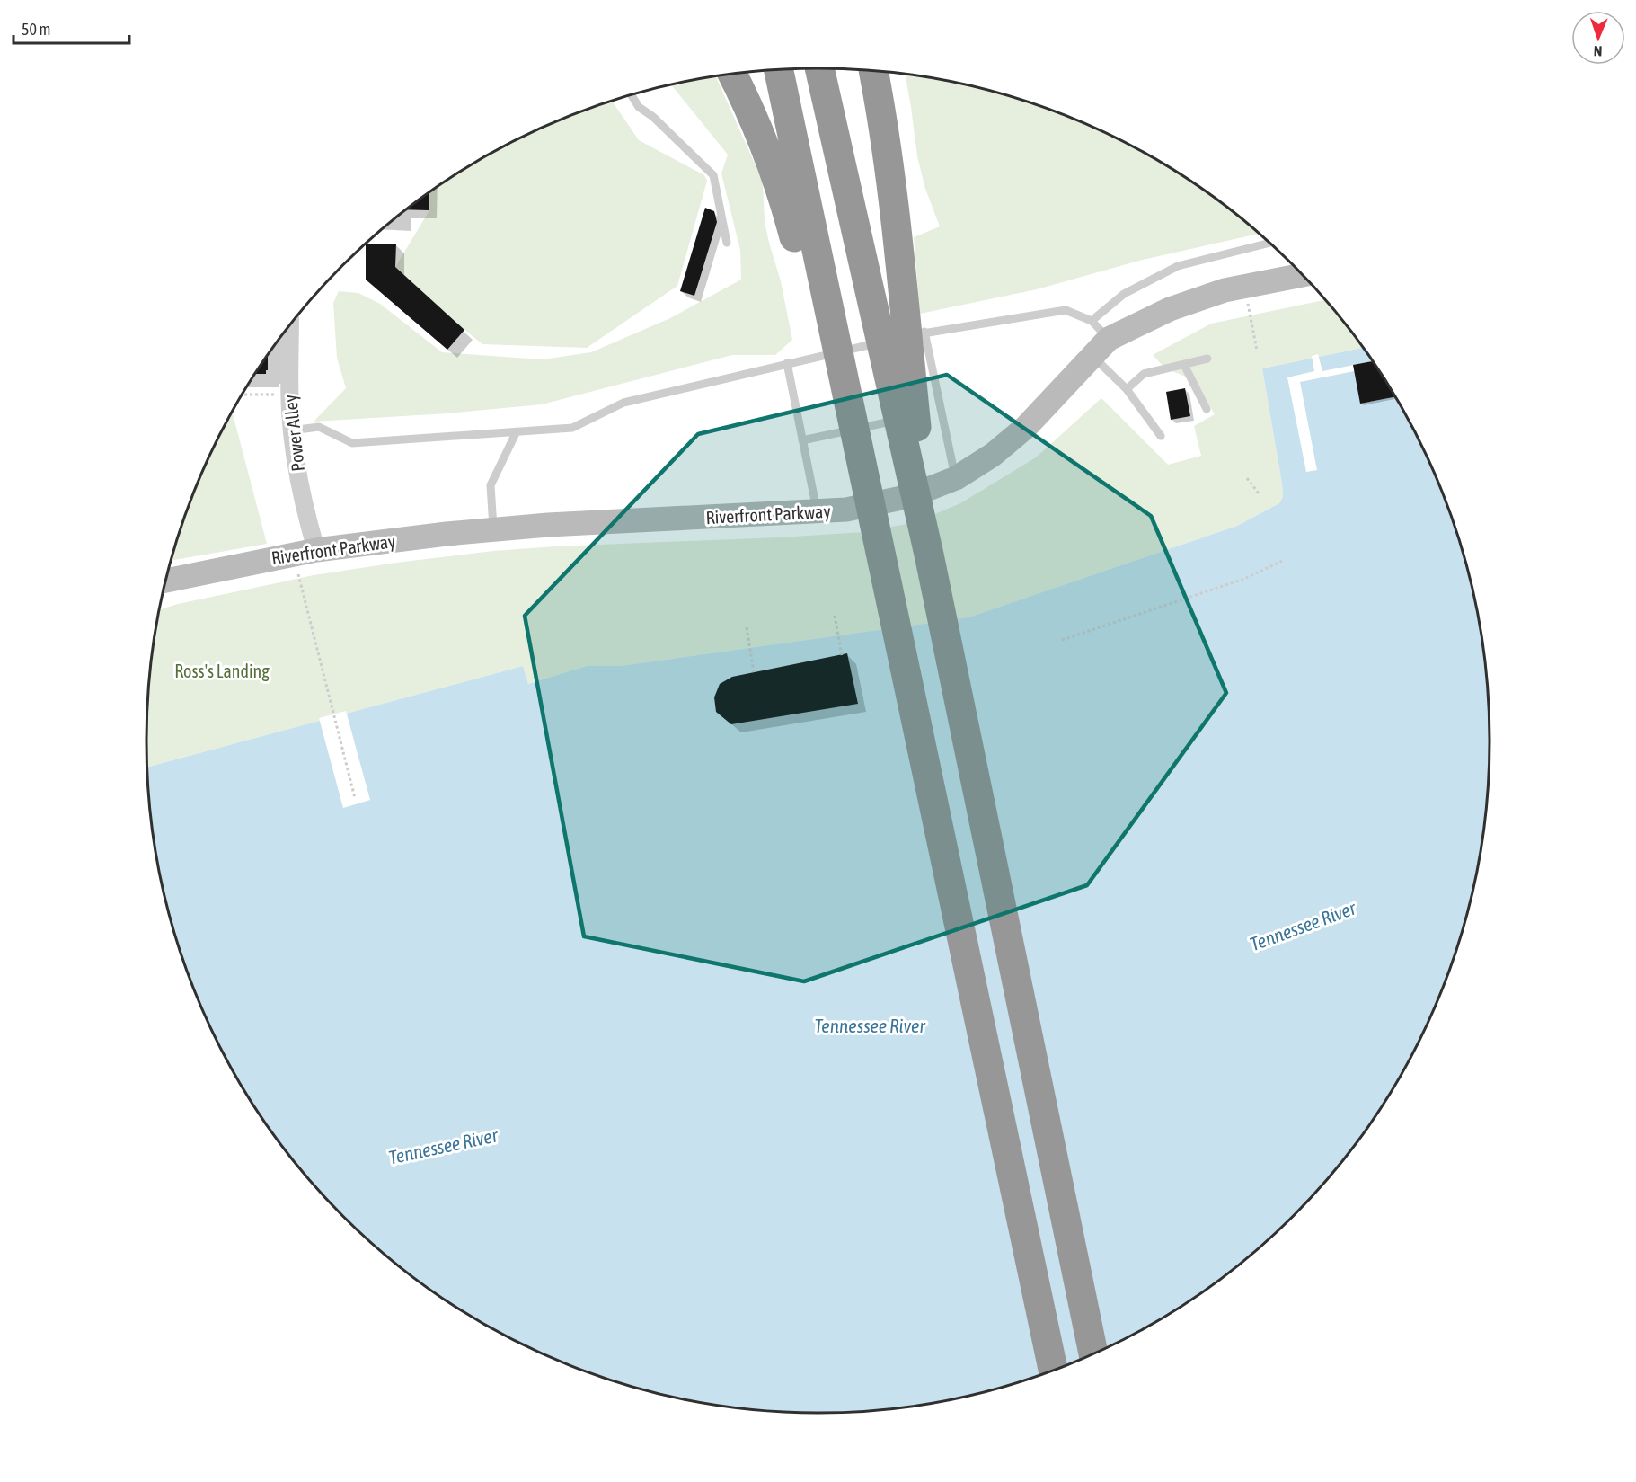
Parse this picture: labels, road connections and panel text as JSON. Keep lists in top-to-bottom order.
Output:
{
  "streets": {
    "main road": ["Riverfront Parkway"],
    "street": ["Power Alley"]
  },
  "crossings": [
    ["Power Alley", "Riverfront Parkway"]
  ],
  "water": ["Tennessee River"],
  "parks": ["Ross's Landing"],
  "scale_bar": "50 m",
  "north": "bottom"
}
